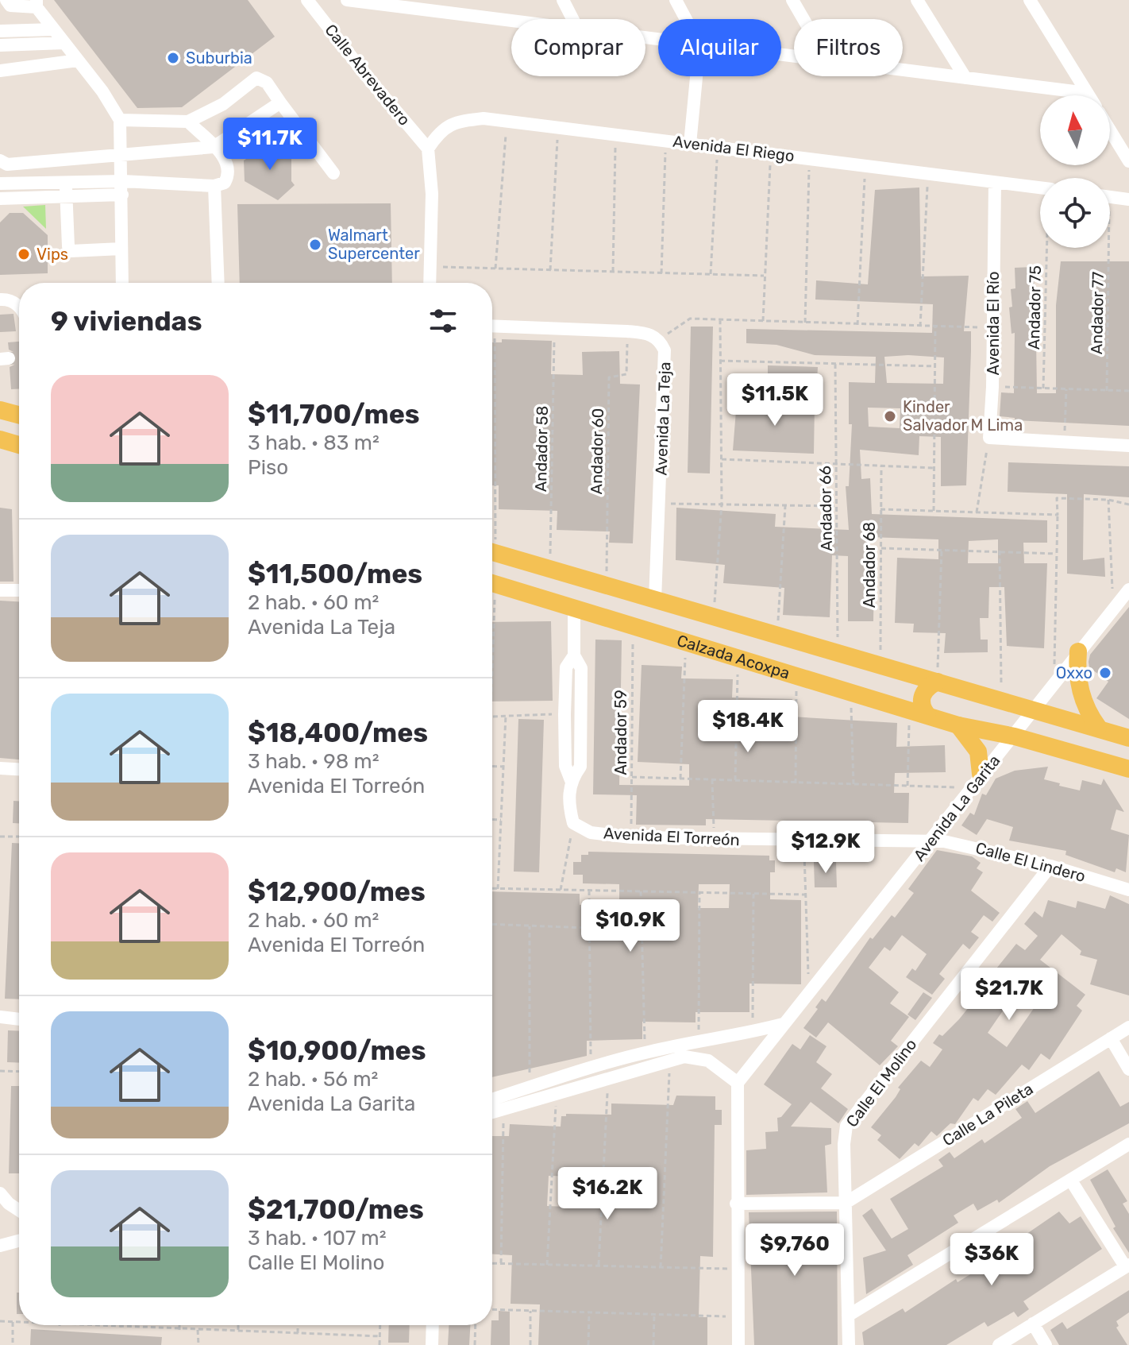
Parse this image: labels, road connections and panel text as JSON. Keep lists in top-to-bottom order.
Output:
{
  "streets": {
    "main road": ["Calzada Acoxpa"],
    "street": [
      "Calle Abrevadero",
      "Avenida El Riego",
      "Avenida El Río",
      "Avenida La Teja",
      "Avenida La Garita",
      "Avenida El Torreón",
      "Calle El Lindero",
      "Calle El Molino",
      "Calle La Pileta"
    ],
    "path": [
      "Andador 75",
      "Andador 77",
      "Andador 58",
      "Andador 60",
      "Andador 66",
      "Andador 68",
      "Andador 59"
    ]
  },
  "crossings": [
    ["Calle Abrevadero", "Avenida El Riego"],
    ["Avenida El Riego", "Avenida El Río"],
    ["Avenida La Teja", "Andador 58"],
    ["Avenida La Teja", "Andador 60"],
    ["Avenida La Teja", "Calzada Acoxpa"],
    ["Andador 58", "Calzada Acoxpa"],
    ["Andador 60", "Calzada Acoxpa"],
    ["Andador 66", "Calzada Acoxpa"],
    ["Andador 68", "Calzada Acoxpa"],
    ["Calzada Acoxpa", "Andador 59"],
    ["Calzada Acoxpa", "Avenida La Garita"],
    ["Andador 59", "Avenida El Torreón"],
    ["Avenida La Garita", "Avenida El Torreón"],
    ["Avenida La Garita", "Calle El Lindero"],
    ["Avenida El Torreón", "Calle El Lindero"],
    ["Calle El Lindero", "Calle El Molino"],
    ["Calle El Molino", "Calle La Pileta"]
  ],
  "places": [
    "Suburbia",
    "Walmart Supercenter",
    "Vips",
    "Kinder Salvador M Lima",
    "Oxxo"
  ],
  "north": "top",
  "page": {
    "chip": ["Comprar", "Alquilar", "Filtros"],
    "price": [
      "$11.7K",
      "$11.5K",
      "$18.4K",
      "$12.9K",
      "$10.9K",
      "$21.7K",
      "$16.2K",
      "$9,760",
      "$36K"
    ],
    "heading": "9 viviendas",
    "list": [
      {
        "name": "$11,700/mes",
        "note": "3 hab. · 83 m² · Piso"
      },
      {
        "name": "$11,500/mes",
        "note": "2 hab. · 60 m² · Avenida La Teja"
      },
      {
        "name": "$18,400/mes",
        "note": "3 hab. · 98 m² · Avenida El Torreón"
      },
      {
        "name": "$12,900/mes",
        "note": "2 hab. · 60 m² · Avenida El Torreón"
      },
      {
        "name": "$10,900/mes",
        "note": "2 hab. · 56 m² · Avenida La Garita"
      },
      {
        "name": "$21,700/mes",
        "note": "3 hab. · 107 m² · Calle El Molino"
      }
    ]
  }
}
